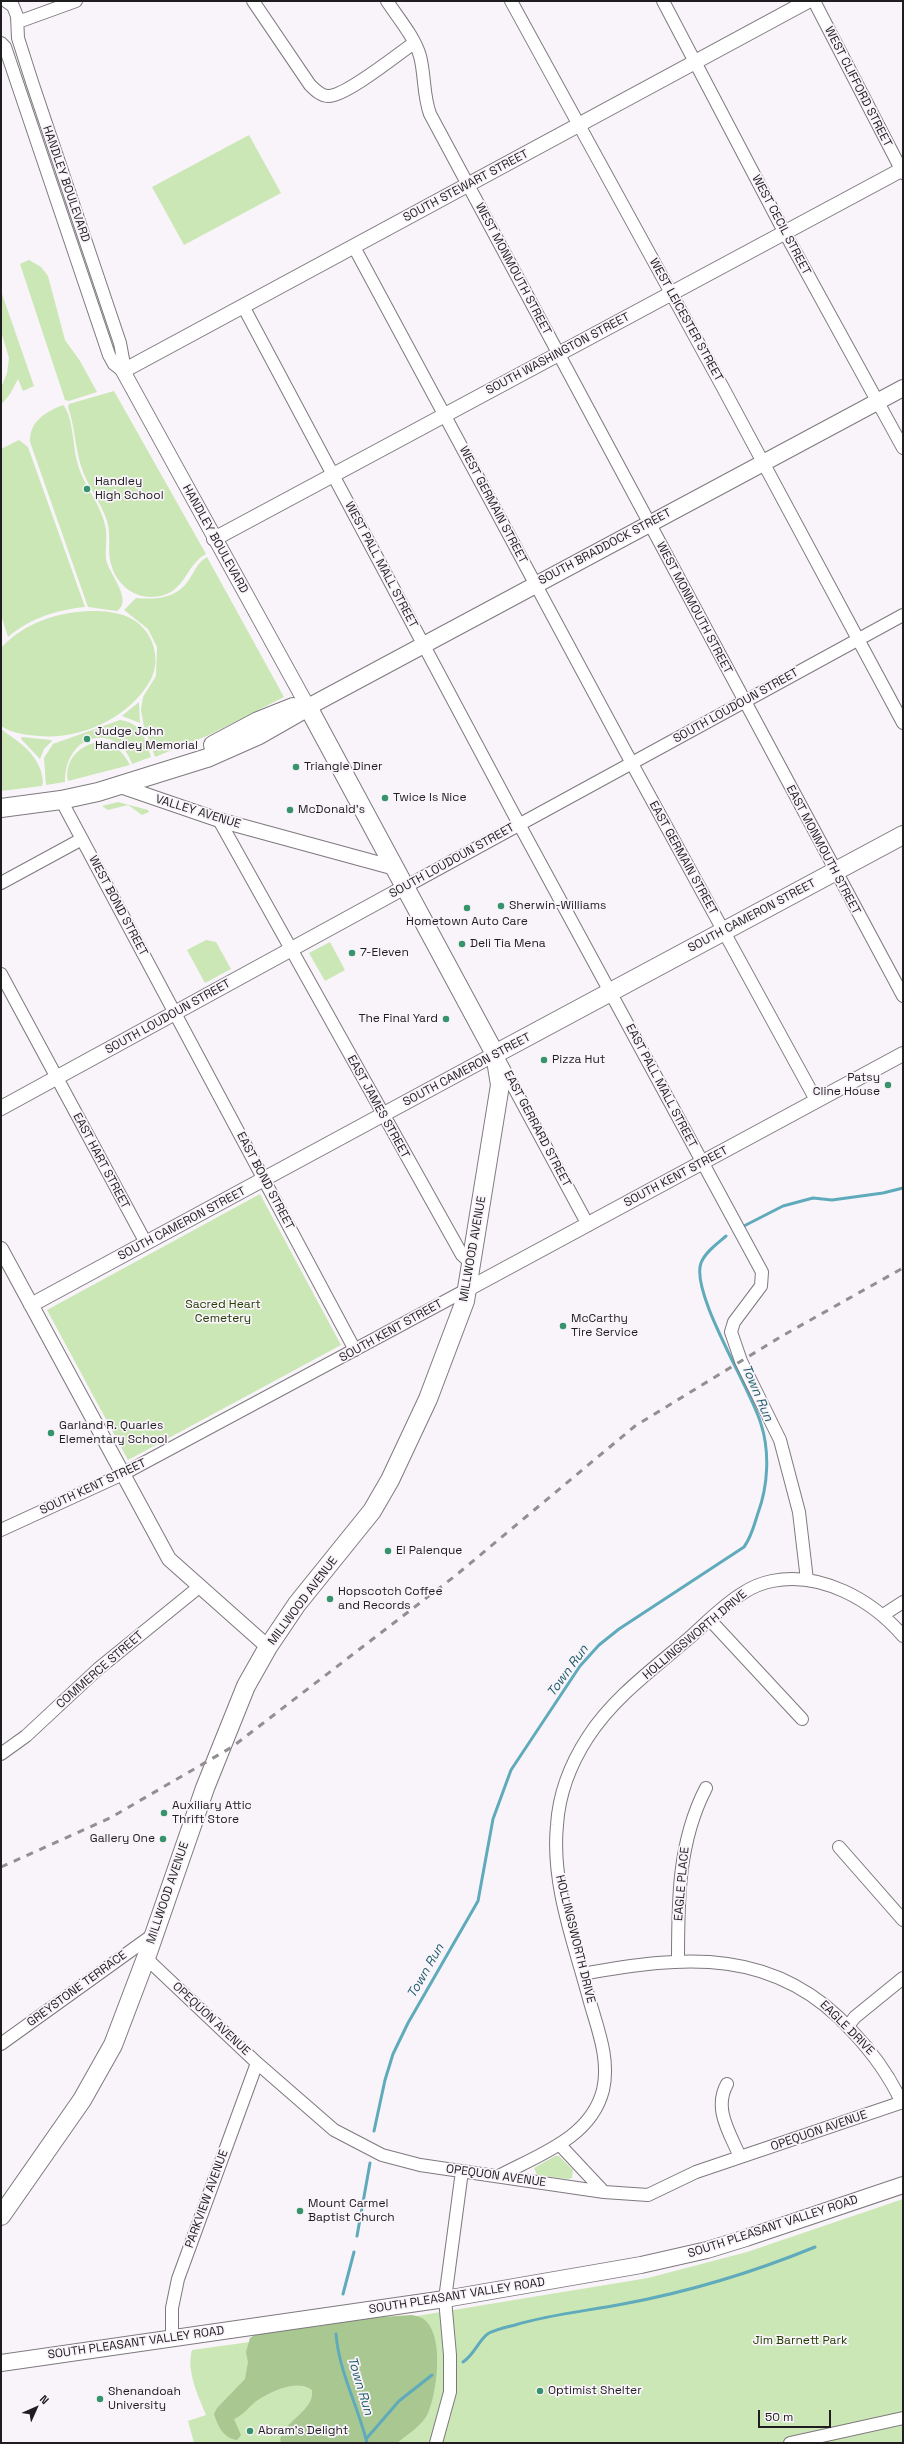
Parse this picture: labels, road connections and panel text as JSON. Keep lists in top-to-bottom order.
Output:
{
  "streets": {
    "main road": [
      "SOUTH BRADDOCK STREET",
      "SOUTH CAMERON STREET",
      "EAST GERRARD STREET",
      "MILLWOOD AVENUE",
      "SOUTH PLEASANT VALLEY ROAD"
    ],
    "street": [
      "WEST CLIFFORD STREET",
      "HANDLEY BOULEVARD",
      "SOUTH STEWART STREET",
      "WEST CECIL STREET",
      "WEST MONMOUTH STREET",
      "WEST LEICESTER STREET",
      "SOUTH WASHINGTON STREET",
      "WEST GERMAIN STREET",
      "WEST PALL MALL STREET",
      "SOUTH LOUDOUN STREET",
      "VALLEY AVENUE",
      "EAST MONMOUTH STREET",
      "EAST GERMAIN STREET",
      "WEST BOND STREET",
      "EAST PALL MALL STREET",
      "EAST JAMES STREET",
      "EAST HART STREET",
      "SOUTH KENT STREET",
      "EAST BOND STREET",
      "HOLLINGSWORTH DRIVE",
      "COMMERCE STREET",
      "EAGLE PLACE",
      "GREYSTONE TERRACE",
      "OPEQUON AVENUE",
      "EAGLE DRIVE",
      "PARKVIEW AVENUE"
    ]
  },
  "crossings": [
    ["WEST CLIFFORD STREET", "SOUTH WASHINGTON STREET"],
    ["HANDLEY BOULEVARD", "SOUTH STEWART STREET"],
    ["HANDLEY BOULEVARD", "SOUTH WASHINGTON STREET"],
    ["HANDLEY BOULEVARD", "SOUTH BRADDOCK STREET"],
    ["HANDLEY BOULEVARD", "EAST GERRARD STREET"],
    ["SOUTH STEWART STREET", "WEST CECIL STREET"],
    ["SOUTH STEWART STREET", "WEST MONMOUTH STREET"],
    ["SOUTH STEWART STREET", "WEST LEICESTER STREET"],
    ["SOUTH STEWART STREET", "WEST GERMAIN STREET"],
    ["SOUTH STEWART STREET", "WEST PALL MALL STREET"],
    ["WEST CECIL STREET", "SOUTH WASHINGTON STREET"],
    ["WEST CECIL STREET", "SOUTH BRADDOCK STREET"],
    ["WEST MONMOUTH STREET", "SOUTH WASHINGTON STREET"],
    ["WEST MONMOUTH STREET", "SOUTH BRADDOCK STREET"],
    ["WEST MONMOUTH STREET", "SOUTH LOUDOUN STREET"],
    ["WEST MONMOUTH STREET", "EAST MONMOUTH STREET"],
    ["WEST LEICESTER STREET", "SOUTH WASHINGTON STREET"],
    ["WEST LEICESTER STREET", "SOUTH BRADDOCK STREET"],
    ["WEST LEICESTER STREET", "SOUTH LOUDOUN STREET"],
    ["SOUTH WASHINGTON STREET", "WEST GERMAIN STREET"],
    ["SOUTH WASHINGTON STREET", "WEST PALL MALL STREET"],
    ["WEST GERMAIN STREET", "SOUTH BRADDOCK STREET"],
    ["WEST GERMAIN STREET", "SOUTH LOUDOUN STREET"],
    ["WEST GERMAIN STREET", "EAST GERMAIN STREET"],
    ["SOUTH BRADDOCK STREET", "WEST PALL MALL STREET"],
    ["SOUTH BRADDOCK STREET", "VALLEY AVENUE"],
    ["SOUTH BRADDOCK STREET", "EAST GERRARD STREET"],
    ["WEST PALL MALL STREET", "SOUTH LOUDOUN STREET"],
    ["WEST PALL MALL STREET", "EAST PALL MALL STREET"],
    ["SOUTH LOUDOUN STREET", "EAST MONMOUTH STREET"],
    ["SOUTH LOUDOUN STREET", "EAST GERMAIN STREET"],
    ["SOUTH LOUDOUN STREET", "WEST BOND STREET"],
    ["SOUTH LOUDOUN STREET", "EAST PALL MALL STREET"],
    ["SOUTH LOUDOUN STREET", "EAST JAMES STREET"],
    ["SOUTH LOUDOUN STREET", "EAST GERRARD STREET"],
    ["SOUTH LOUDOUN STREET", "EAST HART STREET"],
    ["SOUTH LOUDOUN STREET", "EAST BOND STREET"],
    ["VALLEY AVENUE", "EAST JAMES STREET"],
    ["VALLEY AVENUE", "EAST GERRARD STREET"],
    ["EAST MONMOUTH STREET", "SOUTH CAMERON STREET"],
    ["EAST GERMAIN STREET", "SOUTH CAMERON STREET"],
    ["EAST GERMAIN STREET", "SOUTH KENT STREET"],
    ["WEST BOND STREET", "EAST BOND STREET"],
    ["SOUTH CAMERON STREET", "EAST PALL MALL STREET"],
    ["SOUTH CAMERON STREET", "EAST JAMES STREET"],
    ["SOUTH CAMERON STREET", "EAST GERRARD STREET"],
    ["SOUTH CAMERON STREET", "EAST HART STREET"],
    ["SOUTH CAMERON STREET", "EAST BOND STREET"],
    ["SOUTH CAMERON STREET", "MILLWOOD AVENUE"],
    ["EAST PALL MALL STREET", "SOUTH KENT STREET"],
    ["EAST PALL MALL STREET", "HOLLINGSWORTH DRIVE"],
    ["EAST JAMES STREET", "MILLWOOD AVENUE"],
    ["EAST GERRARD STREET", "SOUTH KENT STREET"],
    ["EAST GERRARD STREET", "MILLWOOD AVENUE"],
    ["SOUTH KENT STREET", "EAST BOND STREET"],
    ["SOUTH KENT STREET", "MILLWOOD AVENUE"],
    ["MILLWOOD AVENUE", "GREYSTONE TERRACE"],
    ["MILLWOOD AVENUE", "OPEQUON AVENUE"],
    ["HOLLINGSWORTH DRIVE", "OPEQUON AVENUE"],
    ["HOLLINGSWORTH DRIVE", "EAGLE DRIVE"],
    ["EAGLE PLACE", "EAGLE DRIVE"],
    ["OPEQUON AVENUE", "EAGLE DRIVE"],
    ["OPEQUON AVENUE", "PARKVIEW AVENUE"],
    ["PARKVIEW AVENUE", "SOUTH PLEASANT VALLEY ROAD"]
  ],
  "water": ["Town Run"],
  "parks": ["Sacred Heart Cemetery", "Jim Barnett Park"],
  "places": [
    "Handley High School",
    "Judge John Handley Memorial",
    "Triangle Diner",
    "Twice Is Nice",
    "McDonald's",
    "Sherwin-Williams",
    "Hometown Auto Care",
    "Deli Tia Mena",
    "7-Eleven",
    "The Final Yard",
    "Pizza Hut",
    "Patsy Cline House",
    "McCarthy Tire Service",
    "Garland R. Quarles Elementary School",
    "El Palenque",
    "Hopscotch Coffee and Records",
    "Auxiliary Attic Thrift Store",
    "Gallery One",
    "Mount Carmel Baptist Church",
    "Optimist Shelter",
    "Shenandoah University",
    "Abram's Delight"
  ],
  "scale_bar": "50 m",
  "north": "top right"
}
